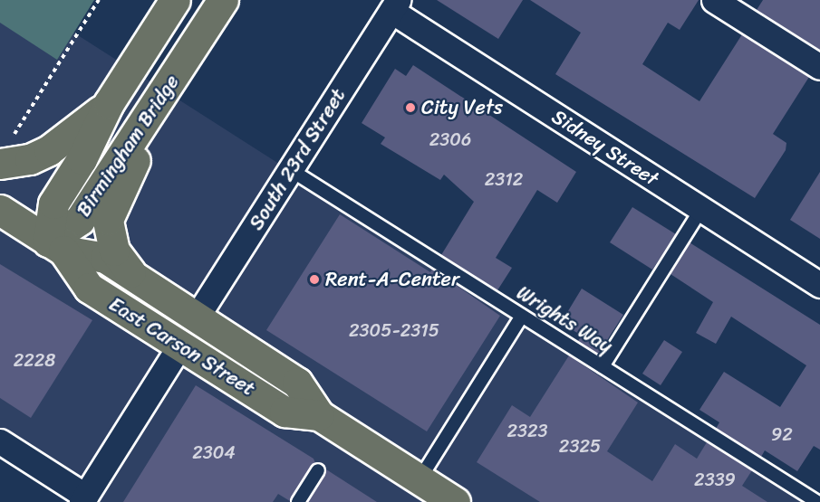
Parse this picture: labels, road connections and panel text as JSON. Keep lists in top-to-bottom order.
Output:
{
  "streets": {
    "main road": ["Birmingham Bridge", "East Carson Street"],
    "street": ["Sidney Street", "South 23rd Street"],
    "lane": ["Wrights Way"]
  },
  "crossings": [
    ["Birmingham Bridge", "East Carson Street"],
    ["Sidney Street", "South 23rd Street"],
    ["South 23rd Street", "Wrights Way"],
    ["South 23rd Street", "East Carson Street"]
  ],
  "places": ["City Vets", "Rent-A-Center"],
  "house_numbers": [
    "2306",
    "2312",
    "2305-2315",
    "2228",
    "2323",
    "92",
    "2325",
    "2304",
    "2339"
  ]
}
